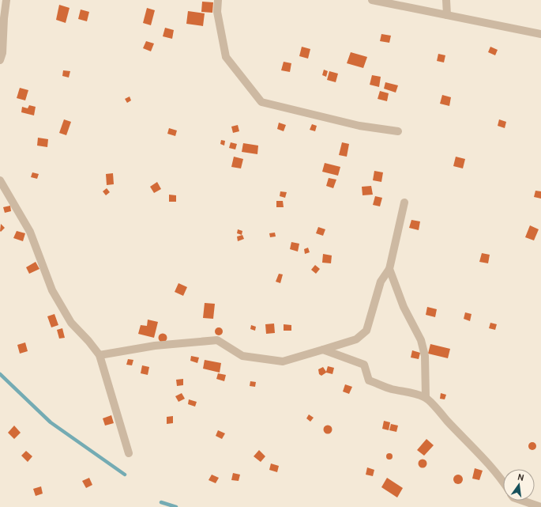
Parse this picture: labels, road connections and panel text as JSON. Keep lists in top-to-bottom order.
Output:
{
  "north": "top"
}
